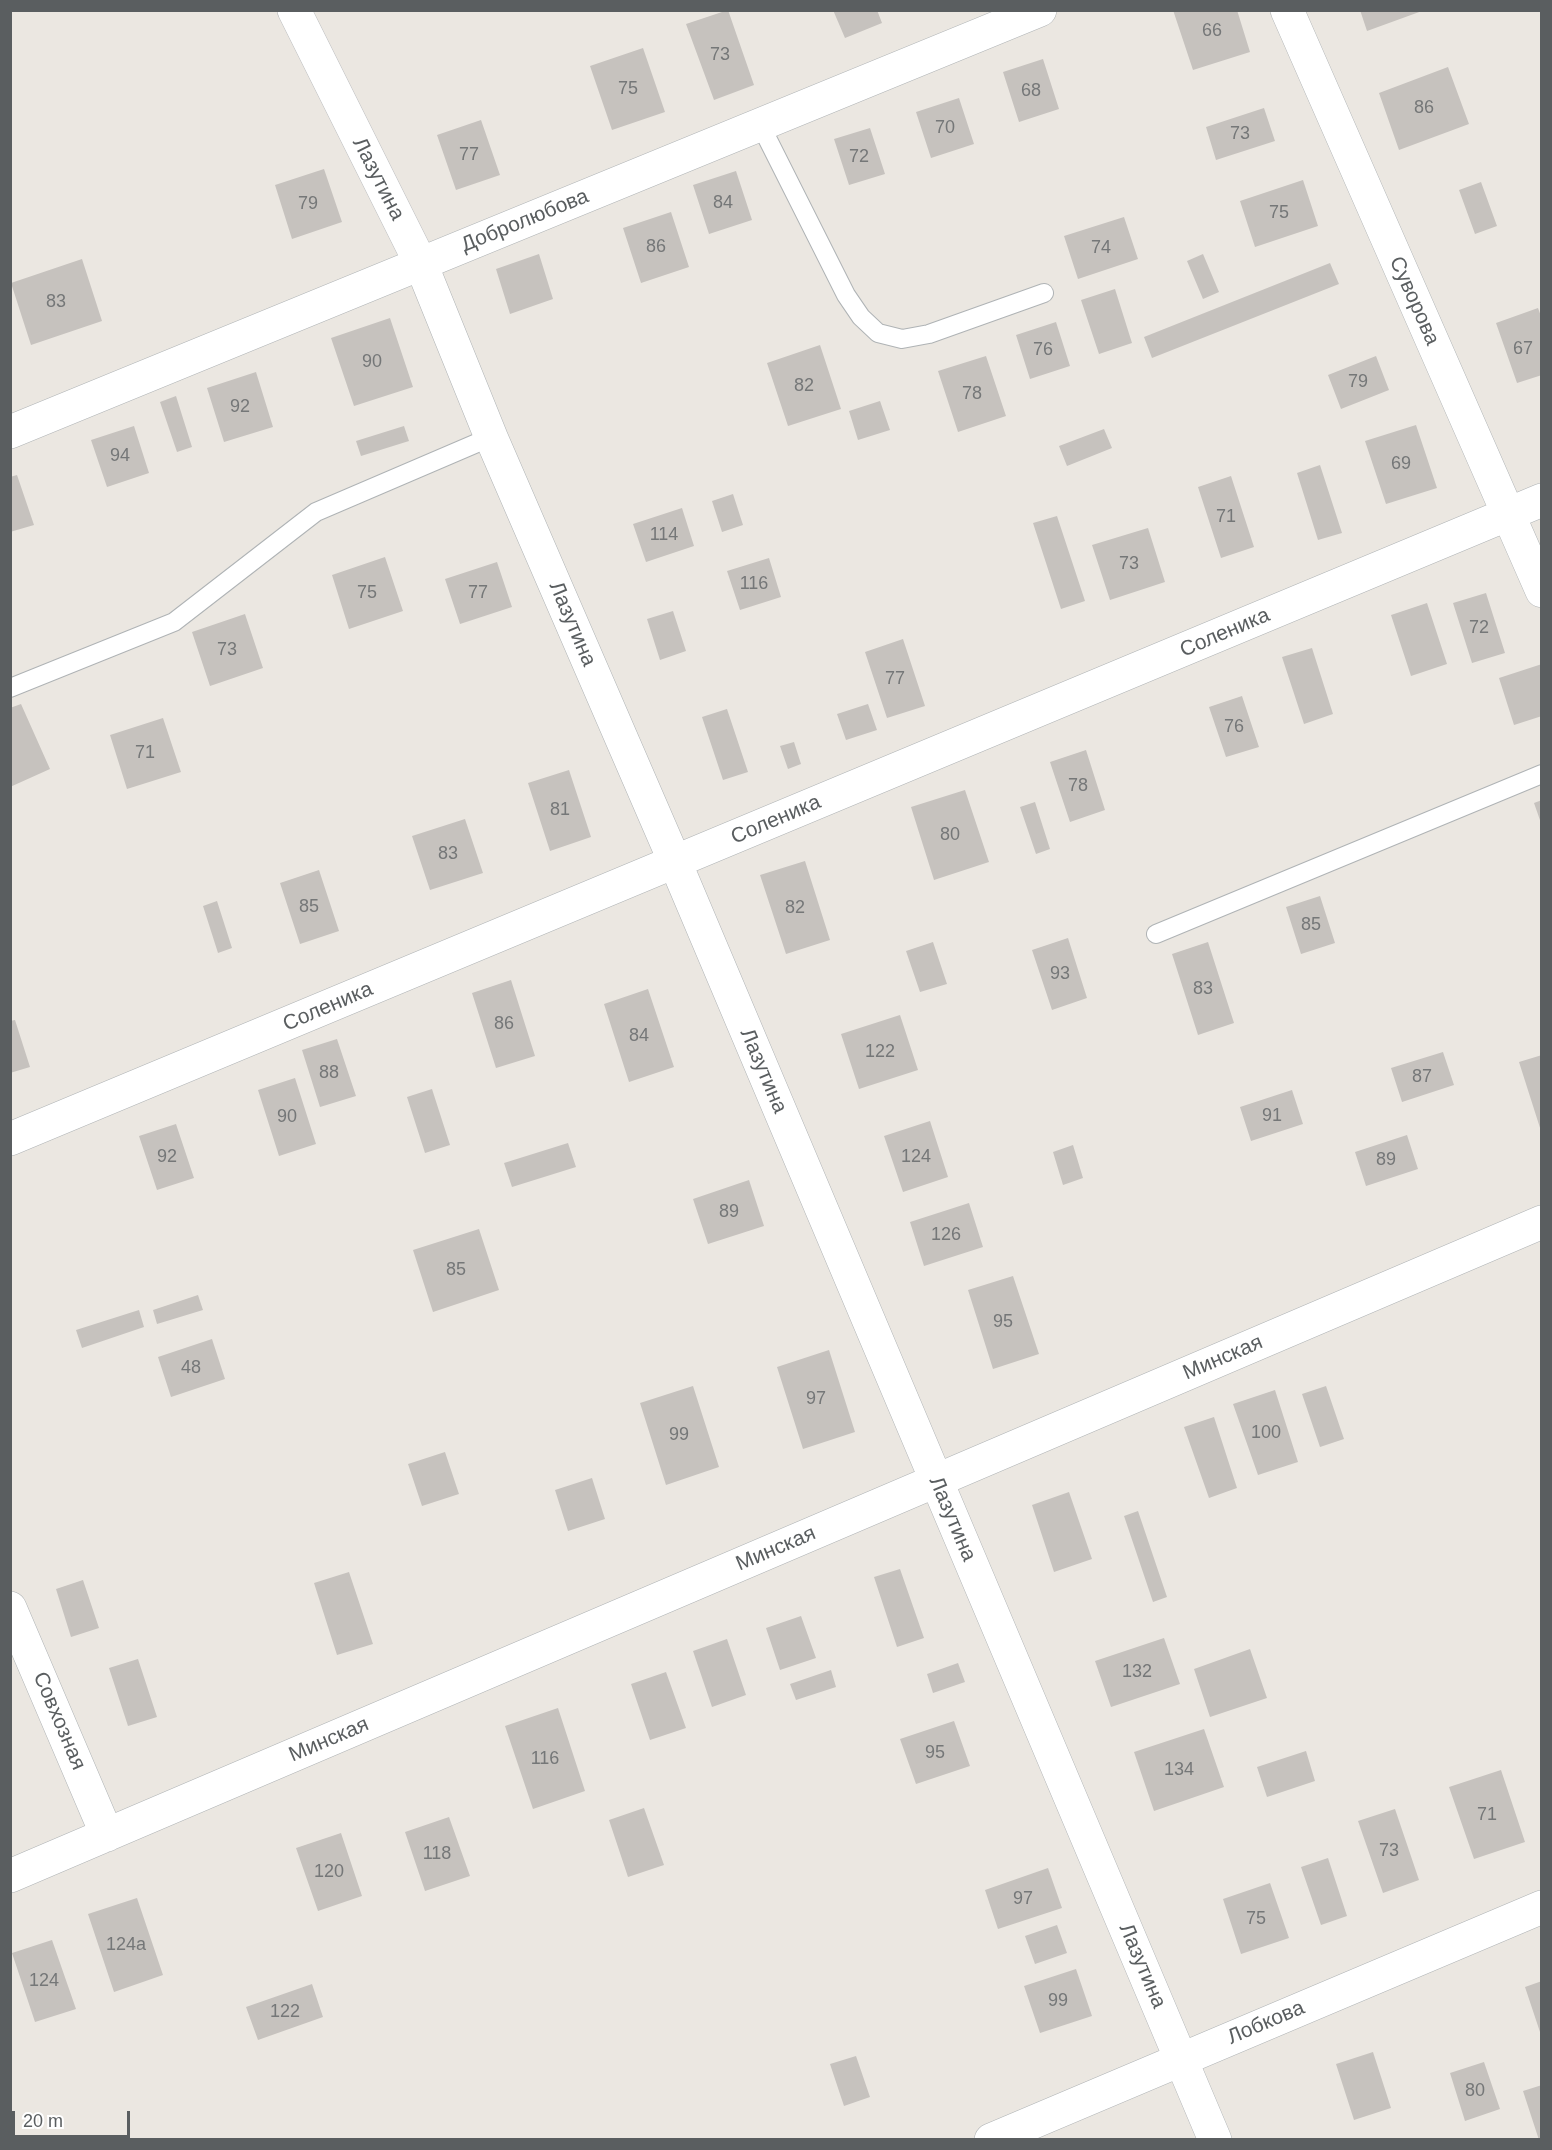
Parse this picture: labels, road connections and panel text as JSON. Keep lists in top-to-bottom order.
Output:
{
  "streets": {
    "street": [
      "Лазутина",
      "Добролюбова",
      "Суворова",
      "Соленика",
      "Минская",
      "Совхозная",
      "Лобкова"
    ]
  },
  "crossings": [
    ["Лазутина", "Добролюбова"],
    ["Лазутина", "Соленика"],
    ["Лазутина", "Минская"],
    ["Лазутина", "Лобкова"],
    ["Суворова", "Соленика"],
    ["Минская", "Совхозная"]
  ],
  "house_numbers": [
    "66",
    "73",
    "75",
    "68",
    "86",
    "70",
    "73",
    "77",
    "72",
    "84",
    "79",
    "75",
    "86",
    "74",
    "83",
    "67",
    "76",
    "90",
    "79",
    "82",
    "78",
    "92",
    "94",
    "69",
    "71",
    "114",
    "73",
    "116",
    "75",
    "77",
    "72",
    "73",
    "77",
    "76",
    "71",
    "78",
    "81",
    "80",
    "83",
    "85",
    "82",
    "85",
    "93",
    "83",
    "86",
    "84",
    "122",
    "88",
    "87",
    "91",
    "90",
    "92",
    "124",
    "89",
    "89",
    "126",
    "85",
    "95",
    "48",
    "97",
    "100",
    "99",
    "132",
    "95",
    "116",
    "134",
    "71",
    "73",
    "118",
    "120",
    "97",
    "75",
    "124а",
    "124",
    "99",
    "122",
    "80"
  ],
  "scale_bar": "20 m"
}
